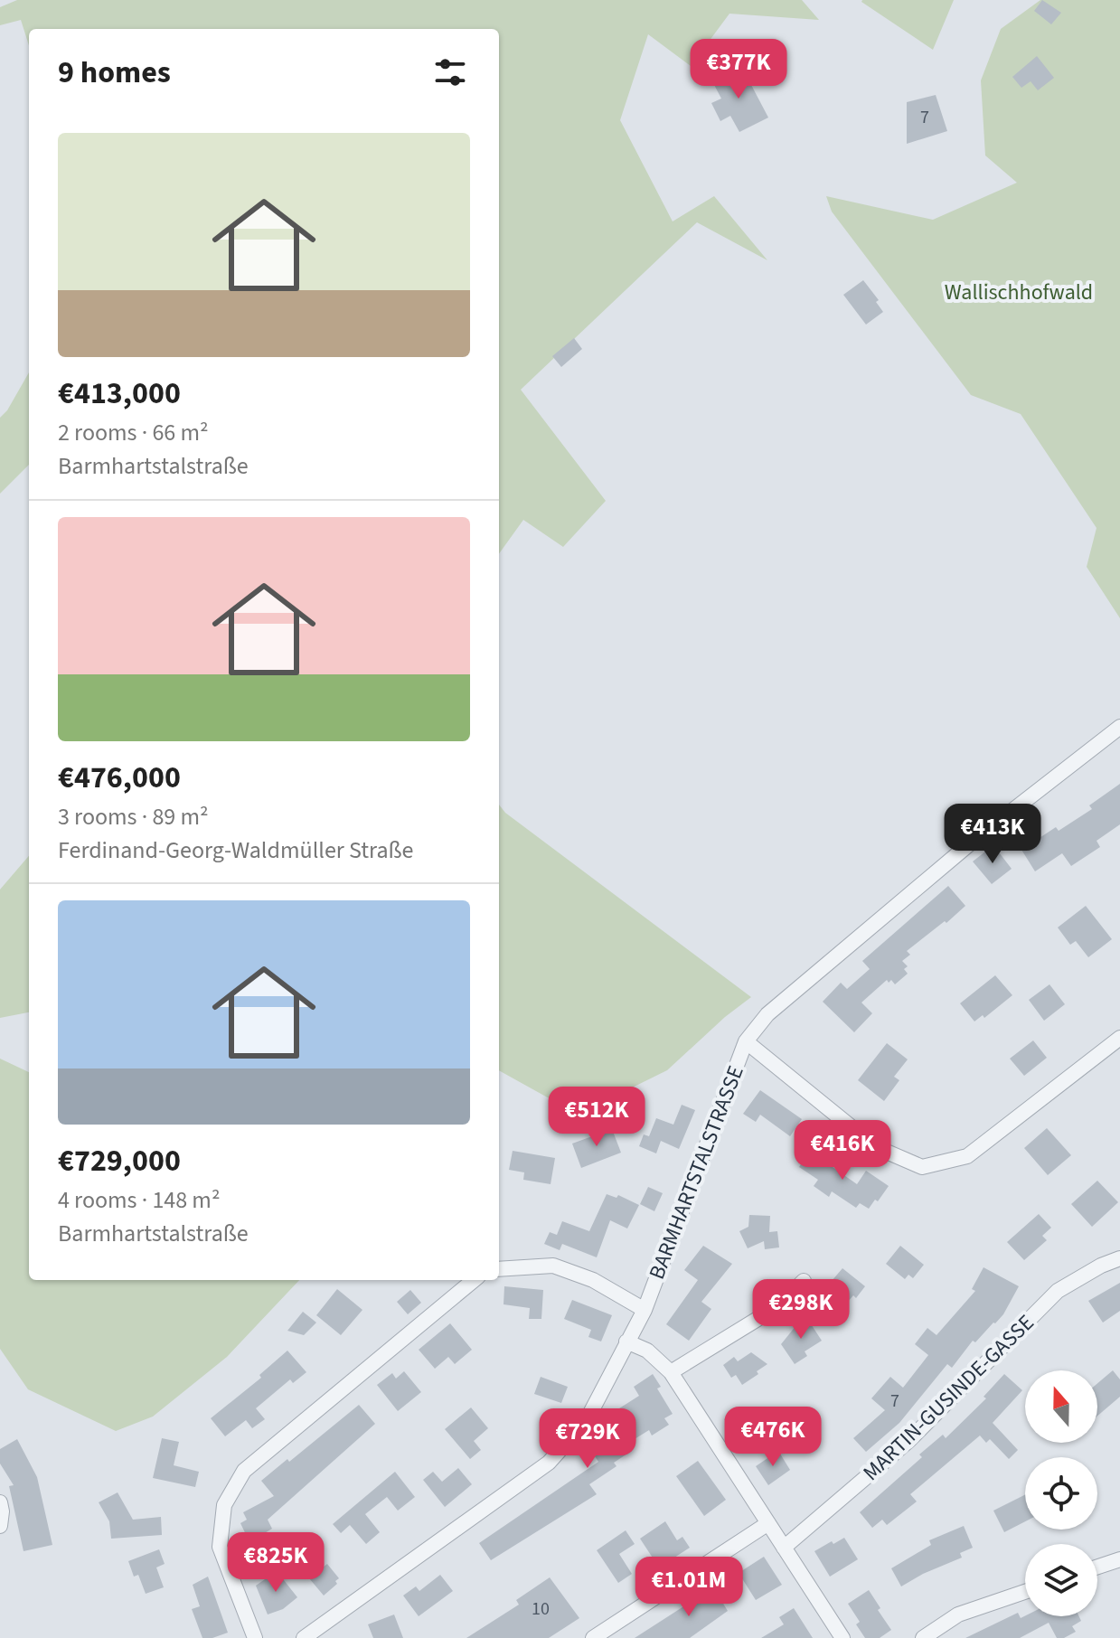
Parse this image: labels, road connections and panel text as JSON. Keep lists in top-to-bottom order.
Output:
{
  "streets": {
    "street": ["BARMHARTSTALSTRASSE", "MARTIN-GUSINDE-GASSE"]
  },
  "parks": ["Wallischhofwald"],
  "house_numbers": ["7", "7", "10"],
  "north": "top",
  "page": {
    "heading": "9 homes",
    "price": [
      "€377K",
      "€413K",
      "€512K",
      "€416K",
      "€298K",
      "€476K",
      "€729K",
      "€825K",
      "€1.01M"
    ],
    "list": [
      {
        "name": "€413,000",
        "note": "2 rooms · 66 m² · Barmhartstalstraße"
      },
      {
        "name": "€476,000",
        "note": "3 rooms · 89 m² · Ferdinand-Georg-Waldmüller Straße"
      },
      {
        "name": "€729,000",
        "note": "4 rooms · 148 m² · Barmhartstalstraße"
      }
    ]
  }
}
